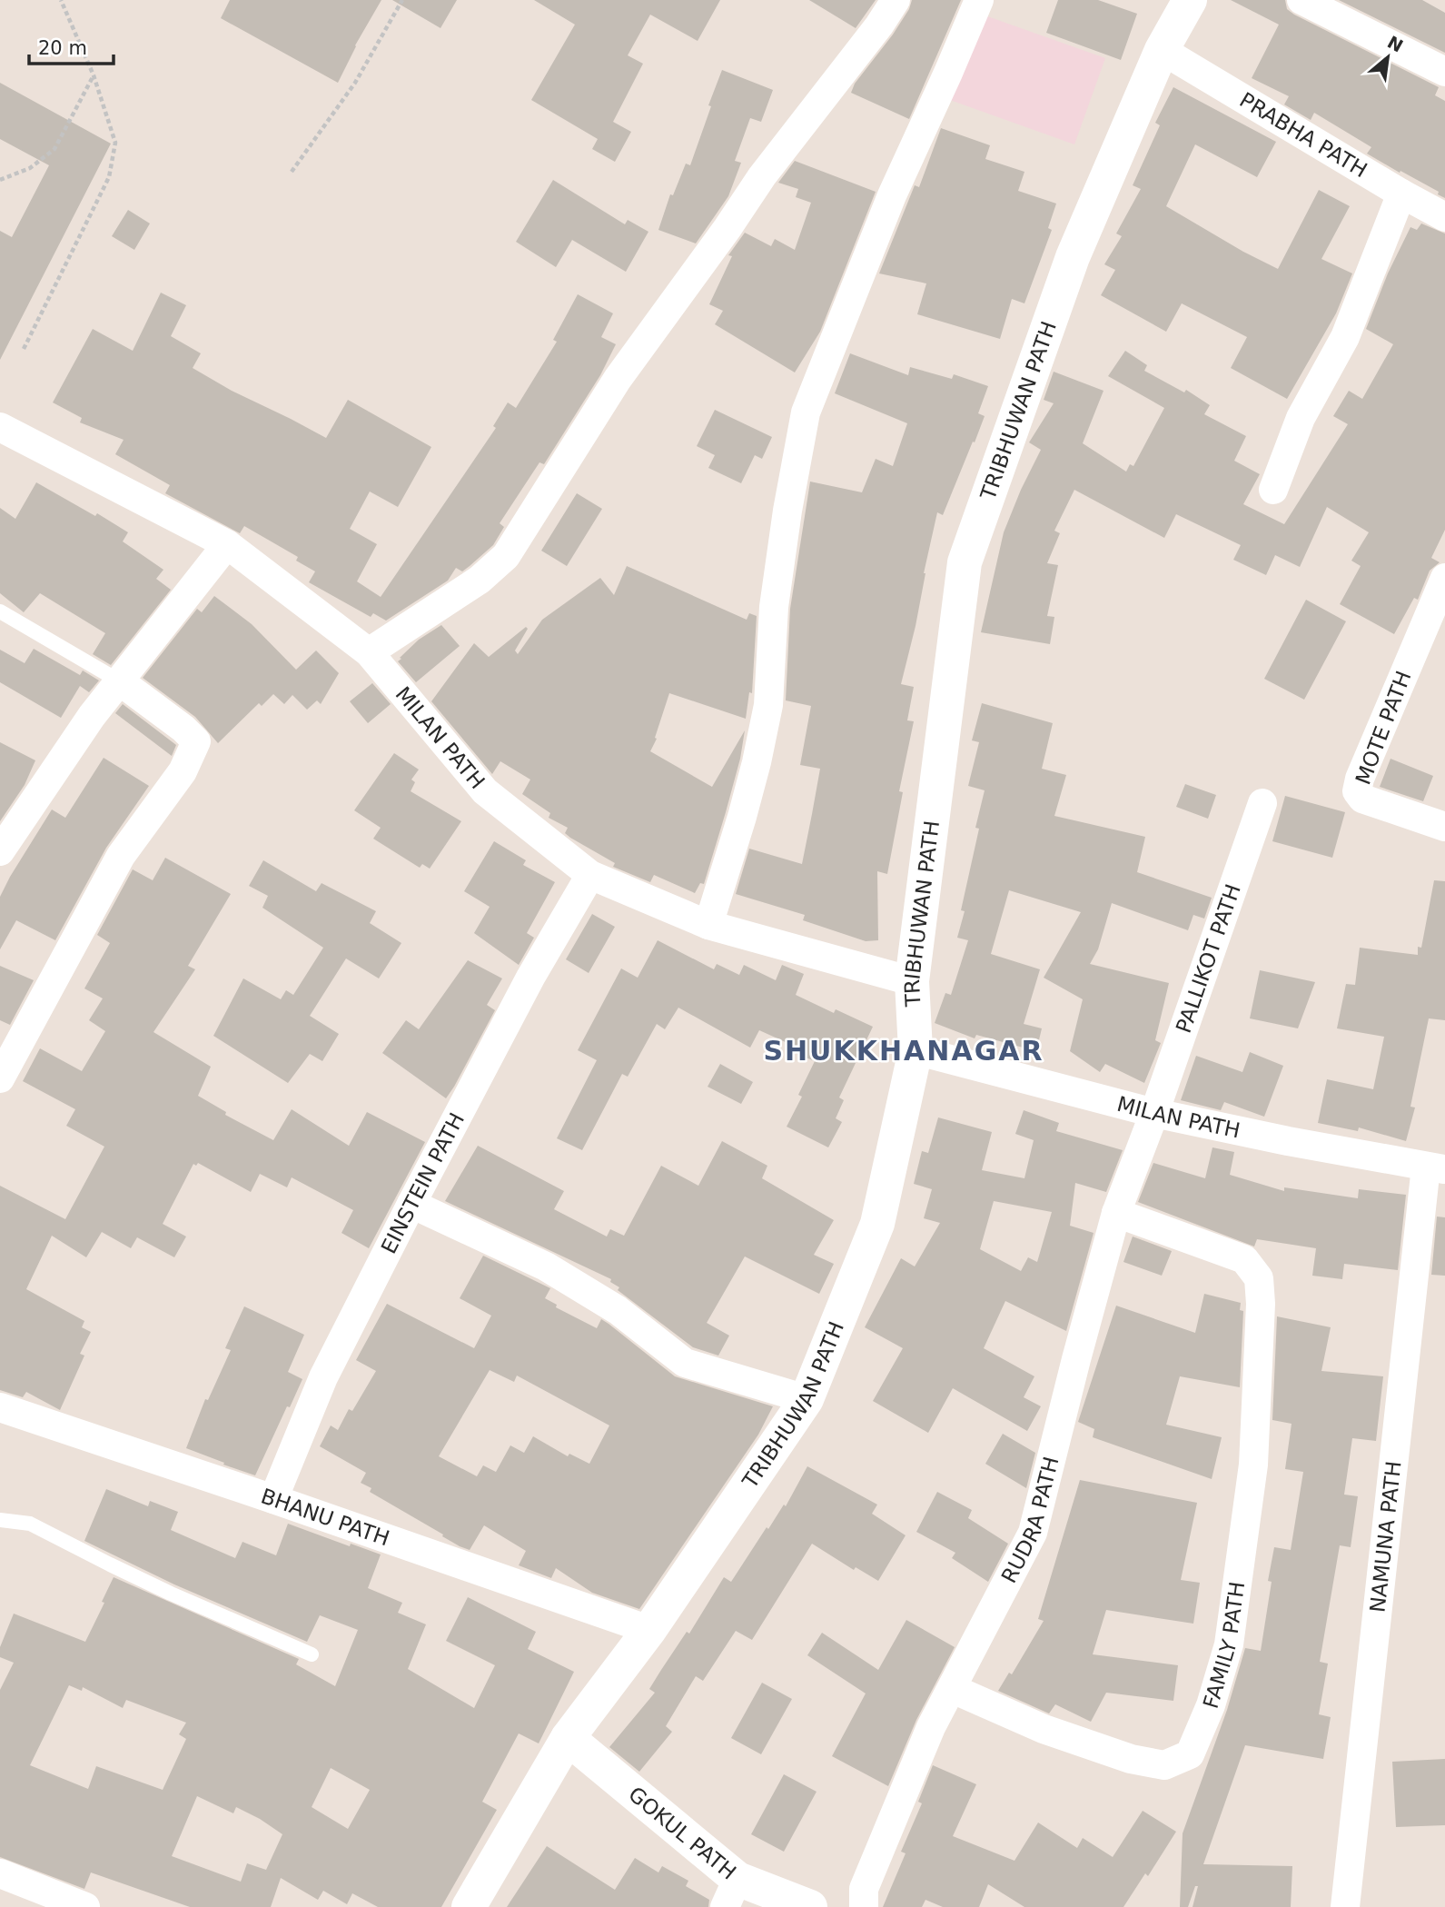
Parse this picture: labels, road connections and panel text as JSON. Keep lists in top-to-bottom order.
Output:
{
  "streets": {
    "street": [
      "PRABHA PATH",
      "TRIBHUWAN PATH",
      "MOTE PATH",
      "MILAN PATH",
      "PALLIKOT PATH",
      "EINSTEIN PATH",
      "BHANU PATH",
      "RUDRA PATH",
      "NAMUNA PATH",
      "FAMILY PATH",
      "GOKUL PATH"
    ]
  },
  "crossings": [
    ["PRABHA PATH", "TRIBHUWAN PATH"],
    ["TRIBHUWAN PATH", "MILAN PATH"],
    ["TRIBHUWAN PATH", "BHANU PATH"],
    ["TRIBHUWAN PATH", "GOKUL PATH"],
    ["MILAN PATH", "PALLIKOT PATH"],
    ["MILAN PATH", "EINSTEIN PATH"],
    ["MILAN PATH", "RUDRA PATH"],
    ["MILAN PATH", "NAMUNA PATH"],
    ["PALLIKOT PATH", "RUDRA PATH"],
    ["EINSTEIN PATH", "BHANU PATH"],
    ["RUDRA PATH", "FAMILY PATH"]
  ],
  "districts": ["SHUKKHANAGAR"],
  "scale_bar": "20 m",
  "north": "top right"
}
